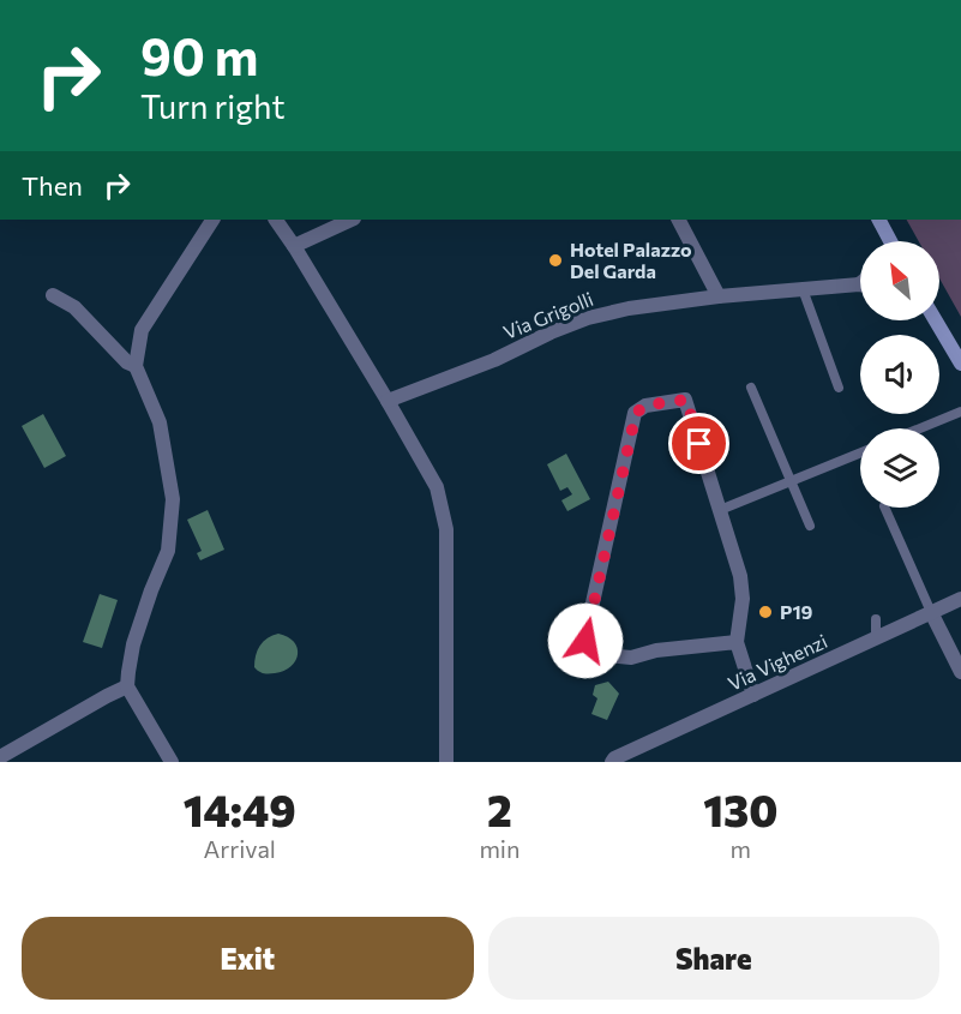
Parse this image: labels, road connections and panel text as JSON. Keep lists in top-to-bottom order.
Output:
{
  "streets": {
    "street": ["Via Grigolli", "Via Vighenzi"]
  },
  "places": ["Hotel Palazzo Del Garda", "P19"],
  "north": "top left",
  "page": {
    "turn": ["90 m", "Turn right"],
    "then": "Then",
    "eta": [
      "14:49",
      "Arrival",
      "2",
      "min",
      "130",
      "m"
    ],
    "buttons": ["Exit", "Share"]
  }
}
